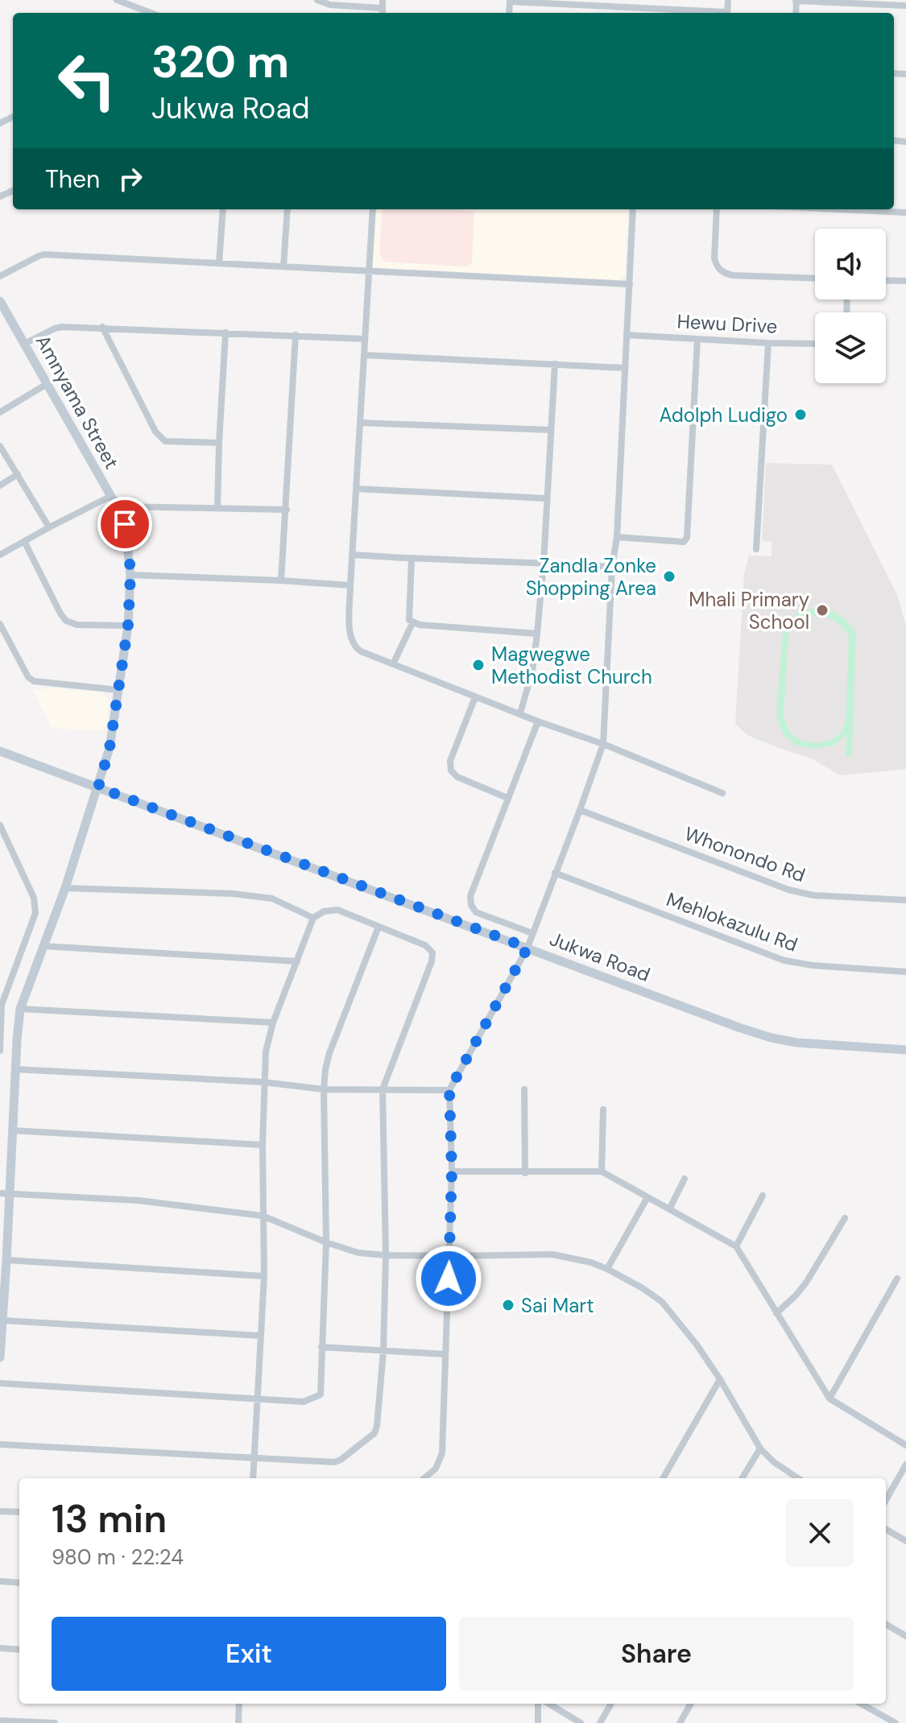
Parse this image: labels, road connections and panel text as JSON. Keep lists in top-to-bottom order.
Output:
{
  "streets": {
    "street": [
      "Hewu Drive",
      "Amnyama Street",
      "Whonondo Rd",
      "Mehlokazulu Rd",
      "Jukwa Road"
    ]
  },
  "crossings": [
    ["Amnyama Street", "Jukwa Road"]
  ],
  "places": [
    "Adolph Ludigo",
    "Zandla Zonke Shopping Area",
    "Mhali Primary School",
    "Magwegwe Methodist Church",
    "Sai Mart"
  ],
  "page": {
    "turn": ["320 m", "Jukwa Road"],
    "then": "Then",
    "heading": ["13 min", "980 m · 22:24"],
    "buttons": ["Exit", "Share"]
  }
}
